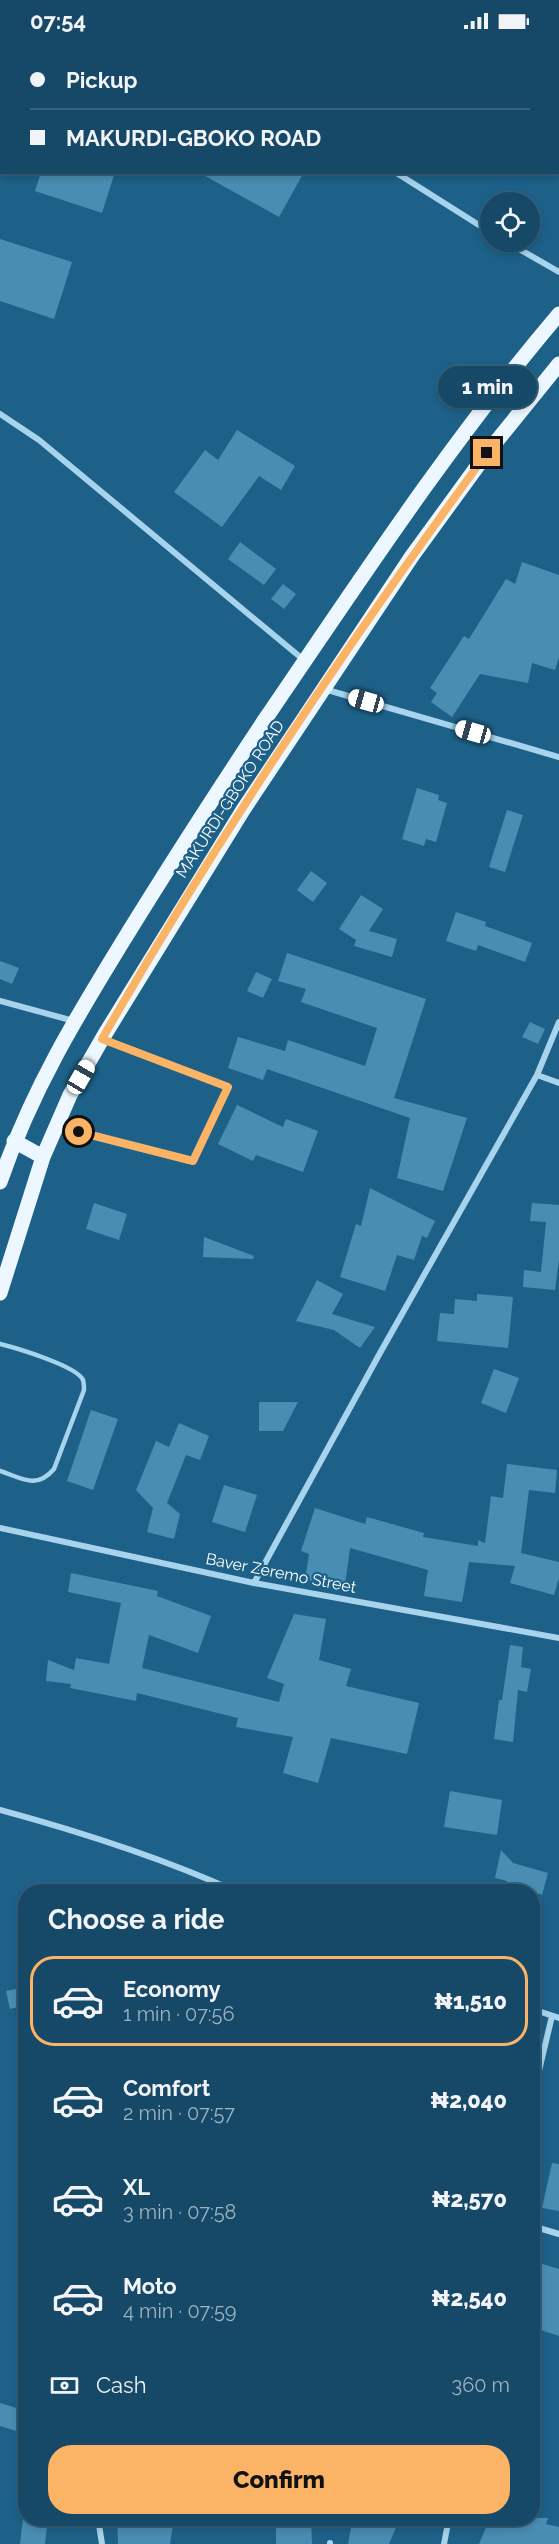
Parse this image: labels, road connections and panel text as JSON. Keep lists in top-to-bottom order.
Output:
{
  "streets": {
    "main road": ["MAKURDI-GBOKO ROAD"],
    "street": ["Baver Zeremo Street"]
  },
  "page": {
    "status": "07:54",
    "banner": ["Pickup", "MAKURDI-GBOKO ROAD"],
    "bubble": "1 min",
    "heading": "Choose a ride",
    "list": [
      {
        "name": "Economy",
        "note": "1 min · 07:56",
        "value": "₦1,510"
      },
      {
        "name": "Comfort",
        "note": "2 min · 07:57",
        "value": "₦2,040"
      },
      {
        "name": "XL",
        "note": "3 min · 07:58",
        "value": "₦2,570"
      },
      {
        "name": "Moto",
        "note": "4 min · 07:59",
        "value": "₦2,540"
      }
    ],
    "pay": ["Cash", "360 m"],
    "buttons": "Confirm"
  }
}
